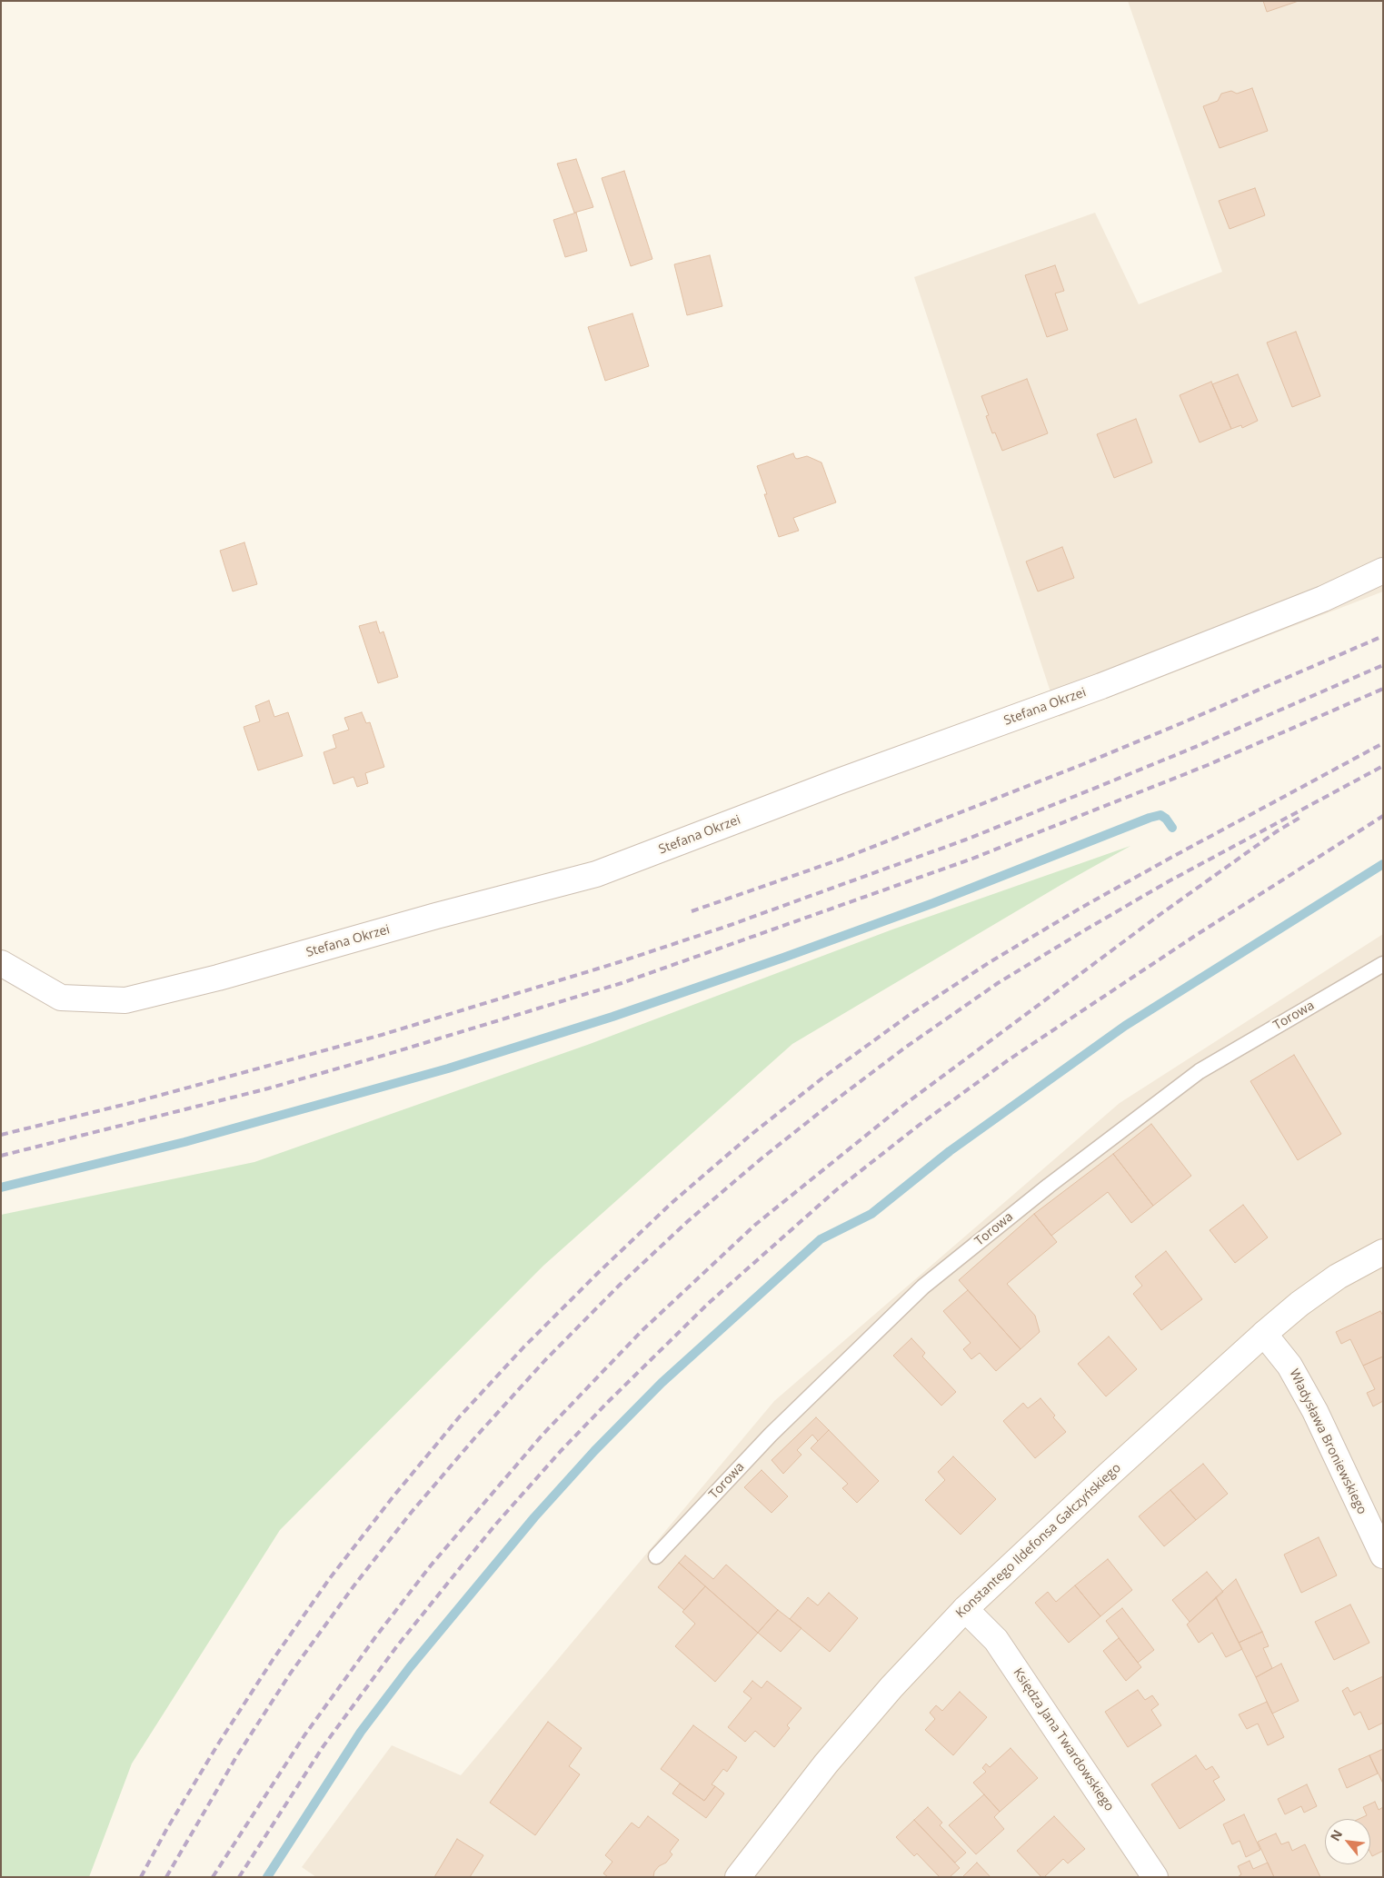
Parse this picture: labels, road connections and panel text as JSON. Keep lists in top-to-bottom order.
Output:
{
  "streets": {
    "street": [
      "Stefana Okrzei",
      "Władysława Broniewskiego",
      "Konstantego Ildefonsa Gałczyńskiego",
      "Księdza Jana Twardowskiego"
    ],
    "lane": ["Torowa"]
  },
  "crossings": [
    ["Władysława Broniewskiego", "Konstantego Ildefonsa Gałczyńskiego"],
    ["Konstantego Ildefonsa Gałczyńskiego", "Księdza Jana Twardowskiego"]
  ],
  "north": "top left"
}
